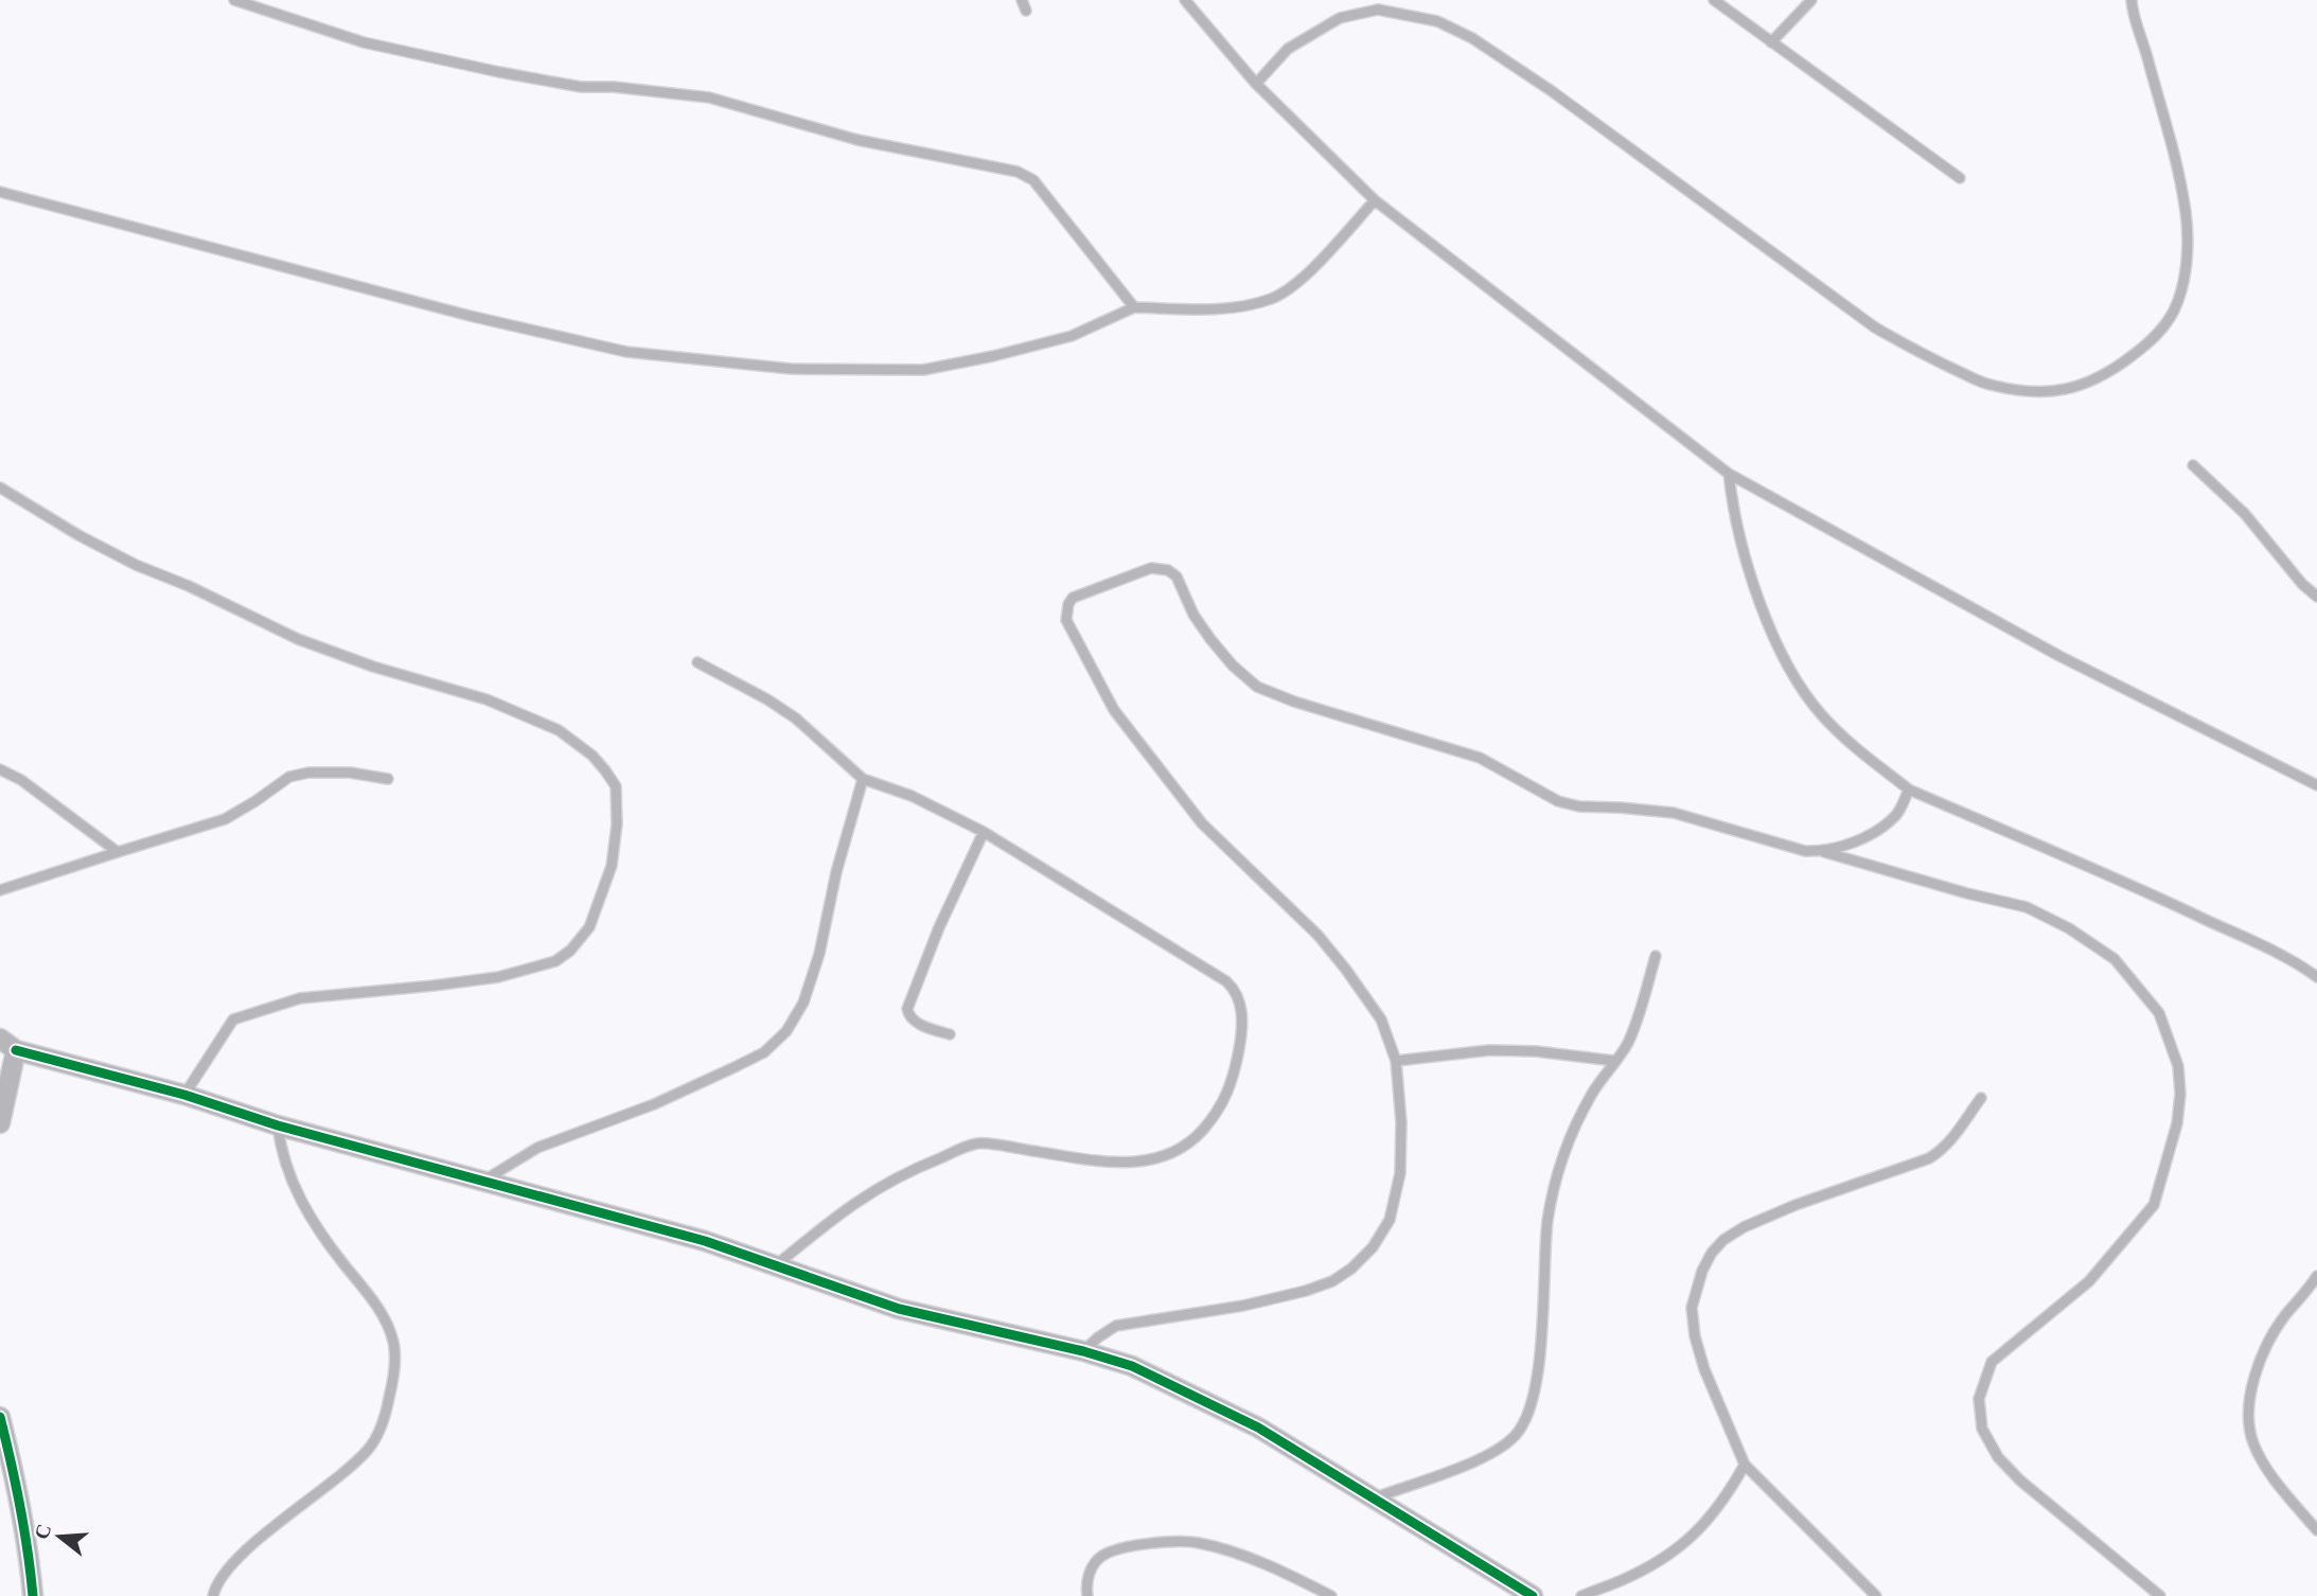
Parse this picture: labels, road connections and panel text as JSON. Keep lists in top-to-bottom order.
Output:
{
  "north": "left"
}
